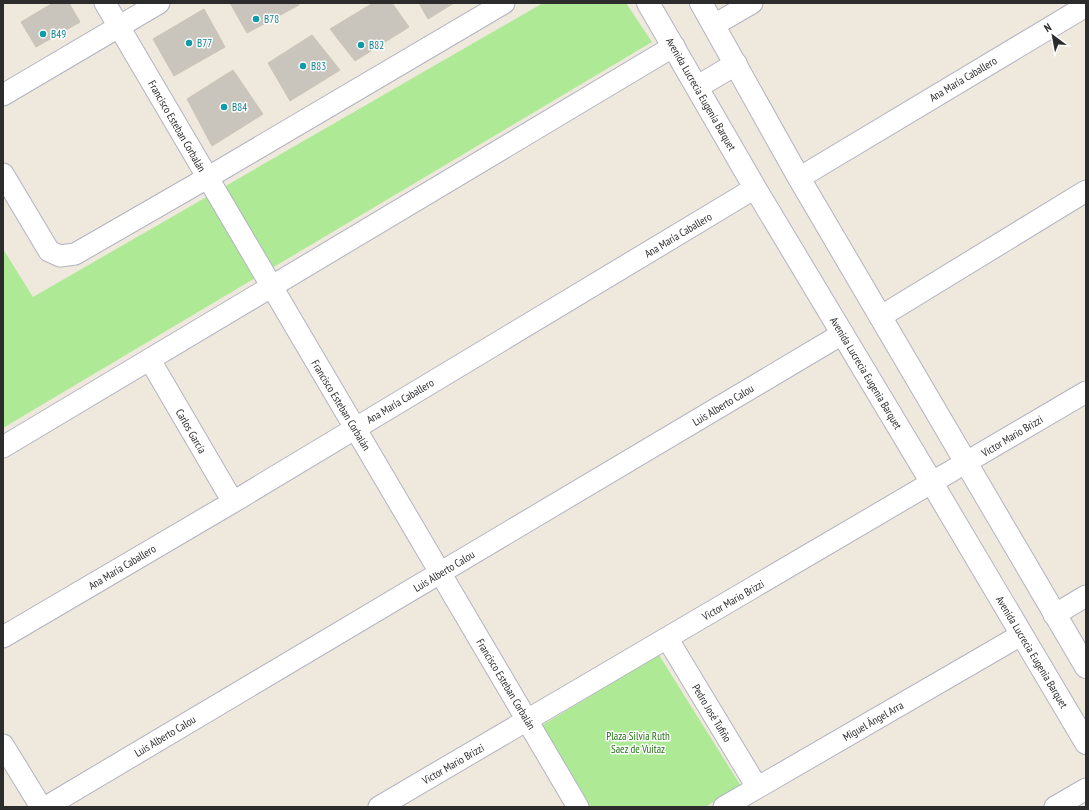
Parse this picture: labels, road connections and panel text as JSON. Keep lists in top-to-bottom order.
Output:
{
  "streets": {
    "main road": ["Avenida Lucrecia Eugenia Barquet"],
    "street": [
      "Ana María Caballero",
      "Francisco Esteban Corbalán",
      "Luis Alberto Calou",
      "Carlos García",
      "Victor Mario Brizzi",
      "Pedro José Tufiño",
      "Miguel Ángel Arra"
    ]
  },
  "crossings": [
    ["Ana María Caballero", "Avenida Lucrecia Eugenia Barquet"],
    ["Ana María Caballero", "Francisco Esteban Corbalán"],
    ["Ana María Caballero", "Carlos García"],
    ["Avenida Lucrecia Eugenia Barquet", "Luis Alberto Calou"],
    ["Avenida Lucrecia Eugenia Barquet", "Victor Mario Brizzi"],
    ["Avenida Lucrecia Eugenia Barquet", "Miguel Ángel Arra"],
    ["Francisco Esteban Corbalán", "Luis Alberto Calou"],
    ["Francisco Esteban Corbalán", "Victor Mario Brizzi"],
    ["Victor Mario Brizzi", "Pedro José Tufiño"],
    ["Pedro José Tufiño", "Miguel Ángel Arra"]
  ],
  "parks": ["Plaza Silvia Ruth Saez de Vuitaz"],
  "places": [
    "B78",
    "B49",
    "B77",
    "B82",
    "B83",
    "B84"
  ],
  "north": "top left"
}
